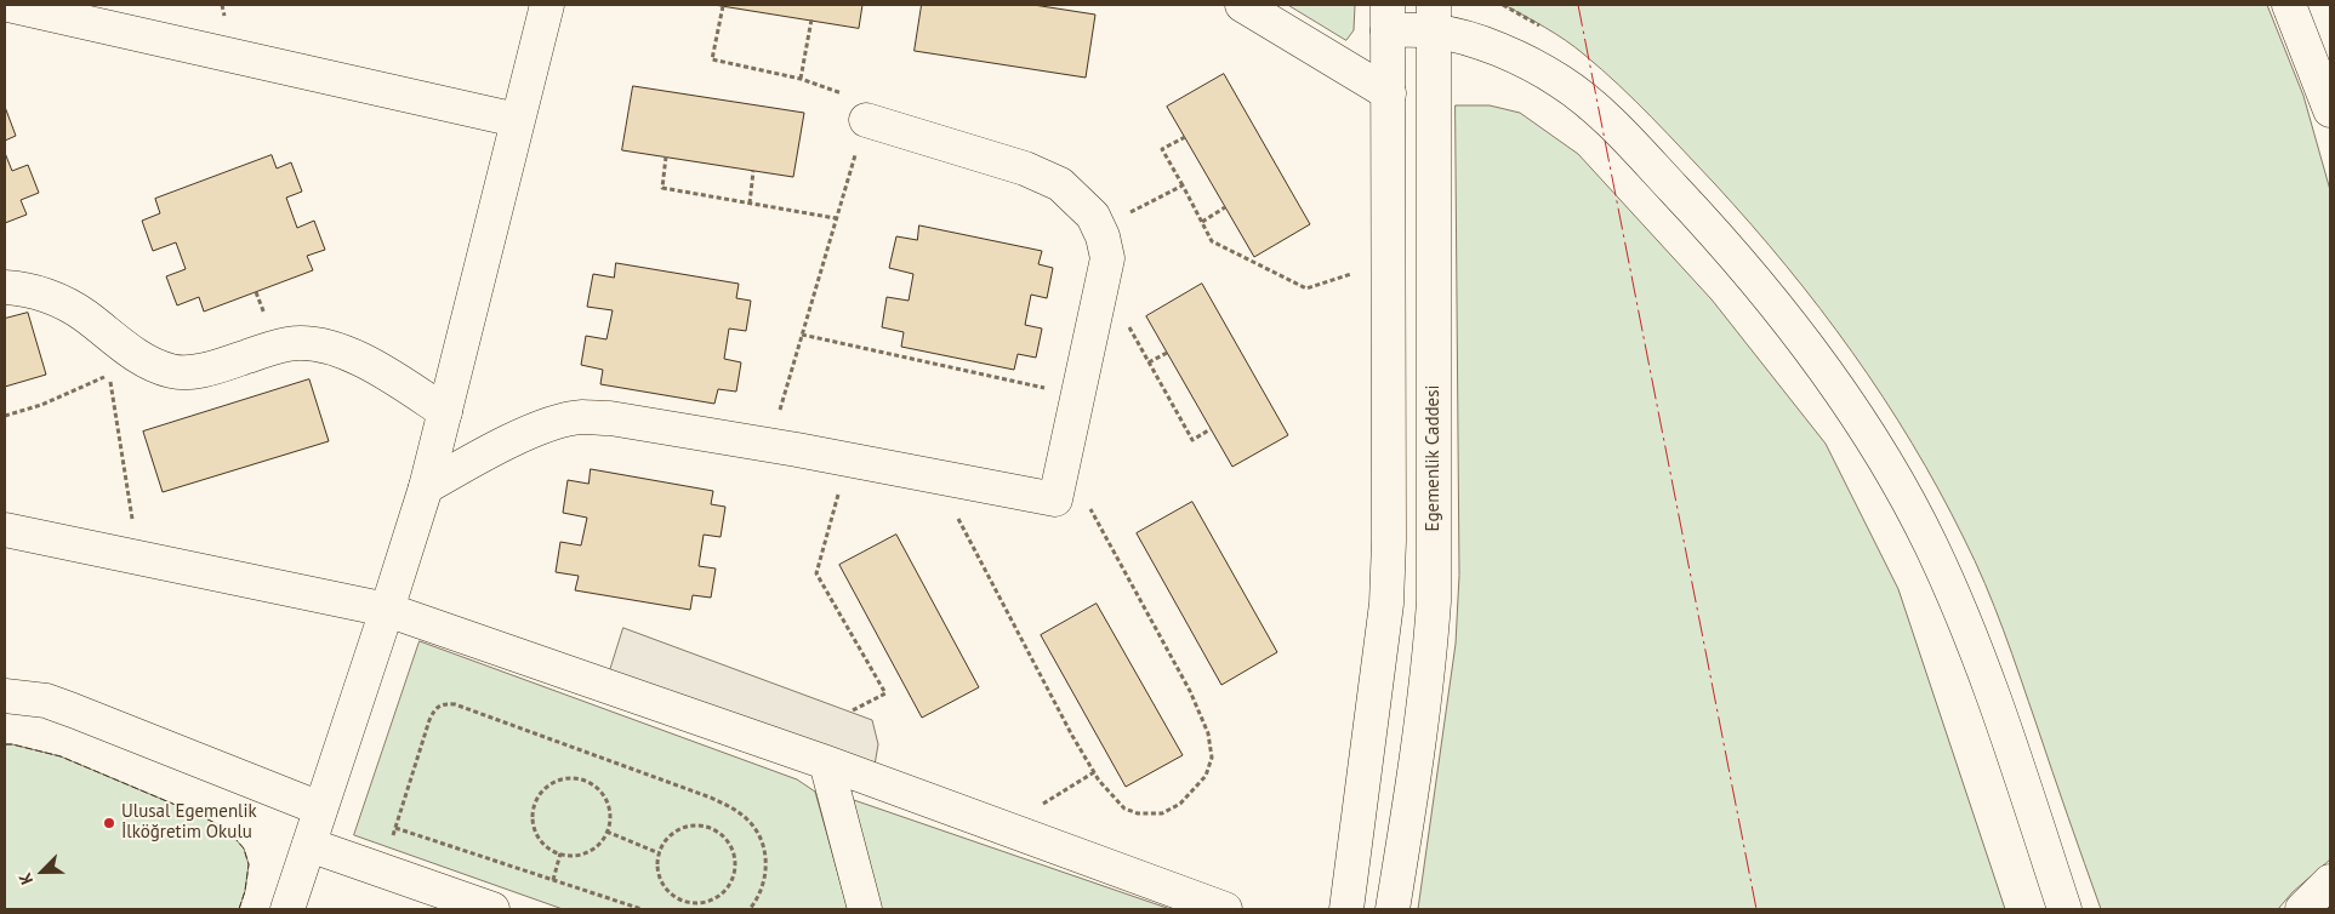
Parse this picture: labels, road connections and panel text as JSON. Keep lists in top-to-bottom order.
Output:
{
  "streets": {
    "street": ["Egemenlik Caddesi"]
  },
  "places": ["Ulusal Egemenlik İlköğretim Okulu"],
  "north": "bottom left"
}
